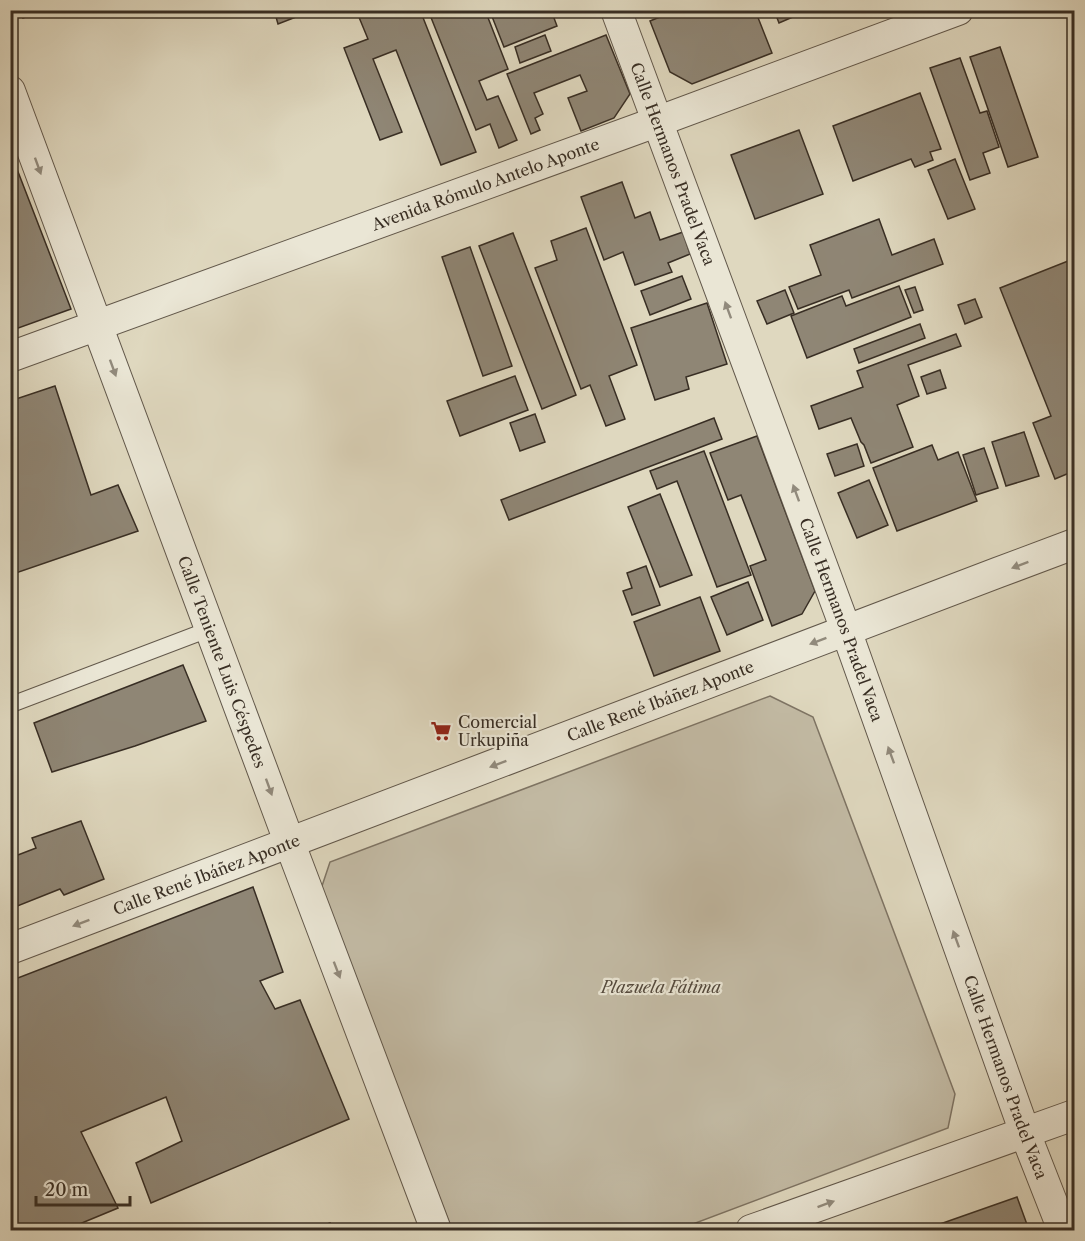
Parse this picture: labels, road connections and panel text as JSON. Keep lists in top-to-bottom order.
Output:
{
  "streets": {
    "street": [
      "Calle Hermanos Pradel Vaca",
      "Avenida Rómulo Antelo Aponte",
      "Calle Teniente Luis Céspedes",
      "Calle René Ibáñez Aponte"
    ]
  },
  "crossings": [
    ["Calle Hermanos Pradel Vaca", "Avenida Rómulo Antelo Aponte"],
    ["Calle Hermanos Pradel Vaca", "Calle René Ibáñez Aponte"],
    ["Avenida Rómulo Antelo Aponte", "Calle Teniente Luis Céspedes"],
    ["Calle Teniente Luis Céspedes", "Calle René Ibáñez Aponte"]
  ],
  "one_way": ["Calle Hermanos Pradel Vaca", "Calle Teniente Luis Céspedes", "Calle René Ibáñez Aponte"],
  "parks": ["Plazuela Fátima"],
  "places": {
    "supermarket": ["Comercial Urkupiña"]
  },
  "scale_bar": "20 m"
}
